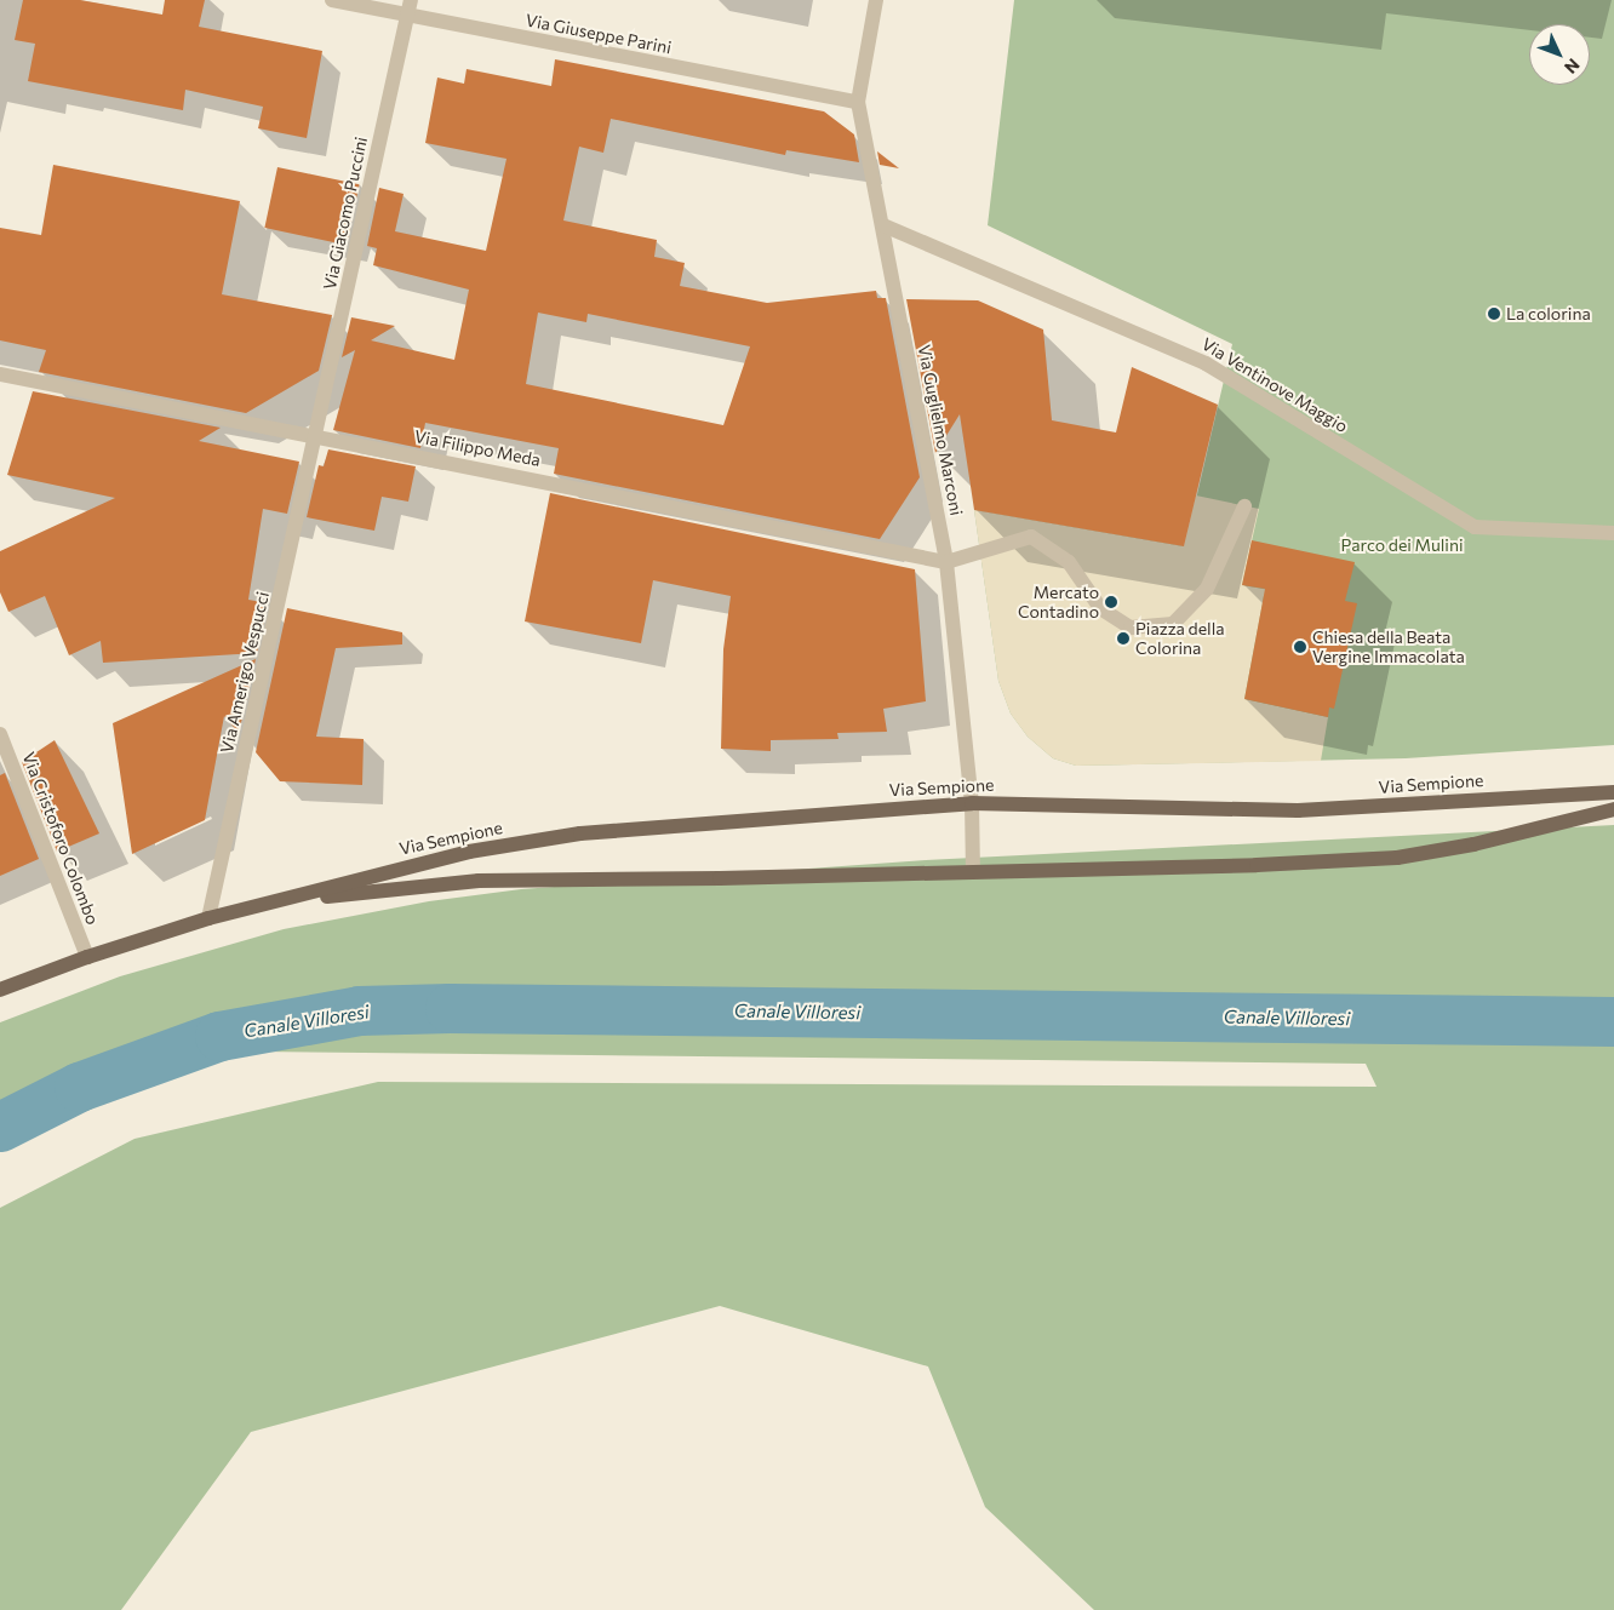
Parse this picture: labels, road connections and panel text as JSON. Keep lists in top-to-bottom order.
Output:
{
  "streets": {
    "main road": ["Via Sempione"],
    "street": [
      "Via Giuseppe Parini",
      "Via Giacomo Puccini",
      "Via Ventinove Maggio",
      "Via Guglielmo Marconi",
      "Via Filippo Meda",
      "Via Amerigo Vespucci",
      "Via Cristoforo Colombo"
    ]
  },
  "crossings": [
    ["Via Giuseppe Parini", "Via Giacomo Puccini"],
    ["Via Giuseppe Parini", "Via Guglielmo Marconi"],
    ["Via Giacomo Puccini", "Via Filippo Meda"],
    ["Via Giacomo Puccini", "Via Amerigo Vespucci"],
    ["Via Ventinove Maggio", "Via Guglielmo Marconi"],
    ["Via Guglielmo Marconi", "Via Filippo Meda"],
    ["Via Guglielmo Marconi", "Via Sempione"],
    ["Via Filippo Meda", "Via Amerigo Vespucci"],
    ["Via Amerigo Vespucci", "Via Sempione"],
    ["Via Sempione", "Via Cristoforo Colombo"]
  ],
  "water": ["Canale Villoresi"],
  "parks": ["Parco dei Mulini"],
  "places": [
    "La colorina",
    "Mercato Contadino",
    "Piazza della Colorina",
    "Chiesa della Beata Vergine Immacolata"
  ],
  "north": "bottom right"
}
